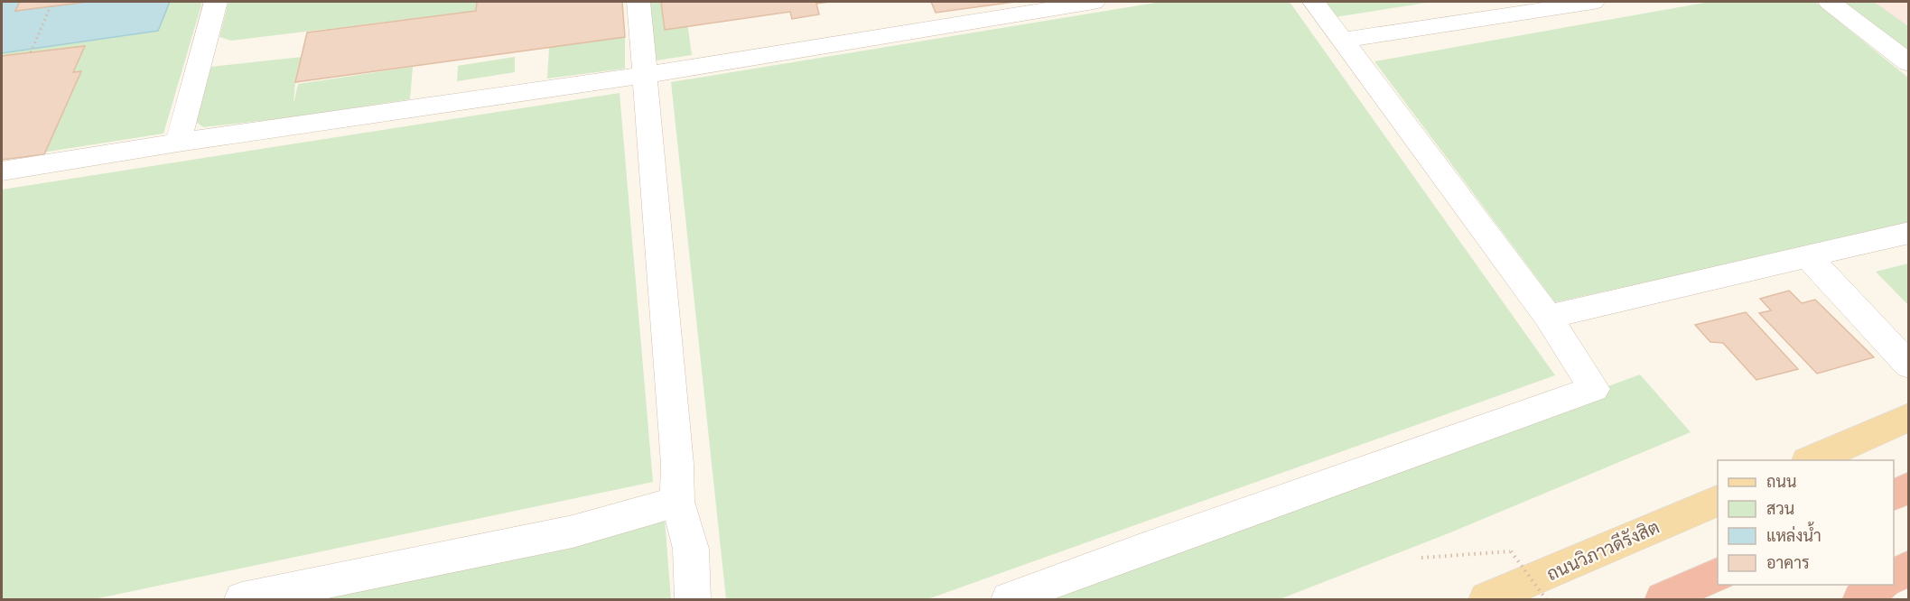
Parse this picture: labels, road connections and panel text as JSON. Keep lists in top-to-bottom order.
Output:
{
  "streets": {
    "main road": ["ถนนวิภาวดีรังสิต"]
  },
  "legend": [
    "ถนน",
    "สวน",
    "แหล่งน้ำ",
    "อาคาร"
  ]
}
